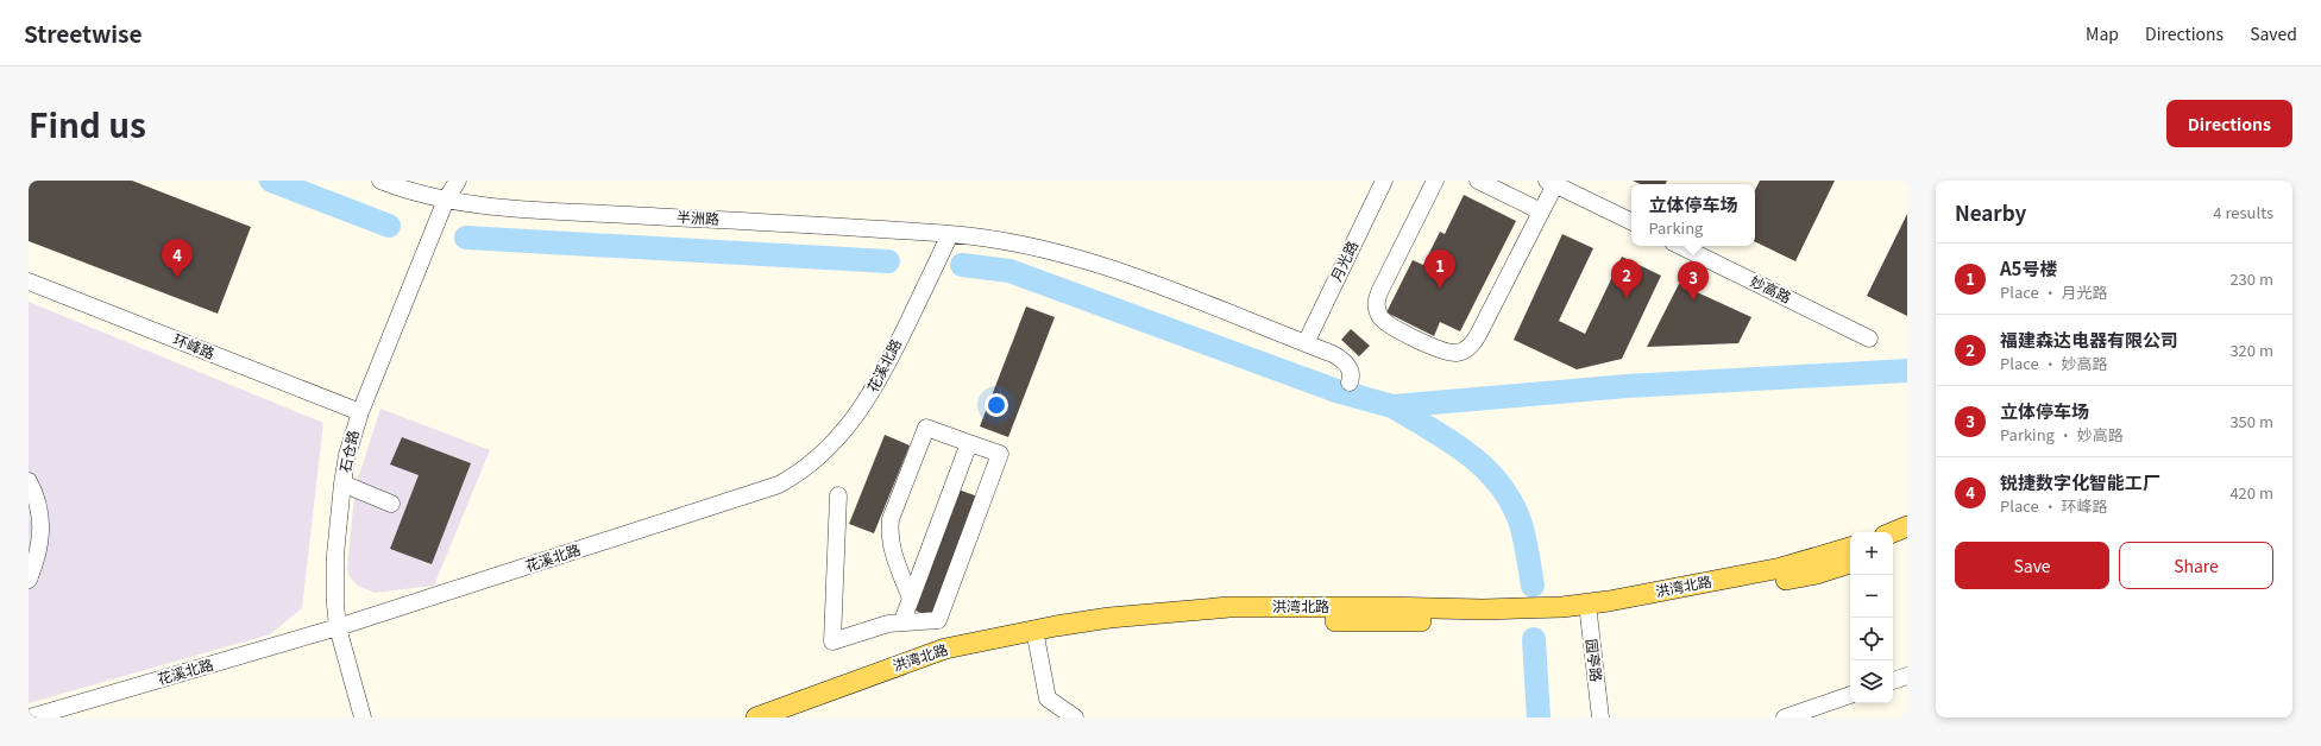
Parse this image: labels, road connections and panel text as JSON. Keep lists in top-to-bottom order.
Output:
{
  "streets": {
    "main road": ["洪湾北路"],
    "street": [
      "半洲路",
      "月光路",
      "妙高路",
      "环峰路",
      "花溪北路",
      "石仓路",
      "园亭路"
    ]
  },
  "crossings": [
    ["半洲路", "月光路"],
    ["半洲路", "花溪北路"],
    ["半洲路", "石仓路"],
    ["环峰路", "石仓路"],
    ["花溪北路", "石仓路"],
    ["洪湾北路", "园亭路"]
  ],
  "page": {
    "header": "Streetwise",
    "nav": ["Map", "Directions", "Saved"],
    "title": "Find us",
    "buttons": [
      "Directions",
      ["Save", "Share"]
    ],
    "heading": ["Nearby", "4 results"],
    "popup": ["立体停车场", "Parking"],
    "pins": [
      "4",
      "1",
      "2",
      "3"
    ],
    "list": [
      {
        "mark": "1",
        "name": "A5号楼",
        "note": "Place · 月光路",
        "value": "230 m"
      },
      {
        "mark": "2",
        "name": "福建森达电器有限公司",
        "note": "Place · 妙高路",
        "value": "320 m"
      },
      {
        "mark": "3",
        "name": "立体停车场",
        "note": "Parking · 妙高路",
        "value": "350 m"
      },
      {
        "mark": "4",
        "name": "锐捷数字化智能工厂",
        "note": "Place · 环峰路",
        "value": "420 m"
      }
    ],
    "map_buttons": ["+", "−"]
  }
}
